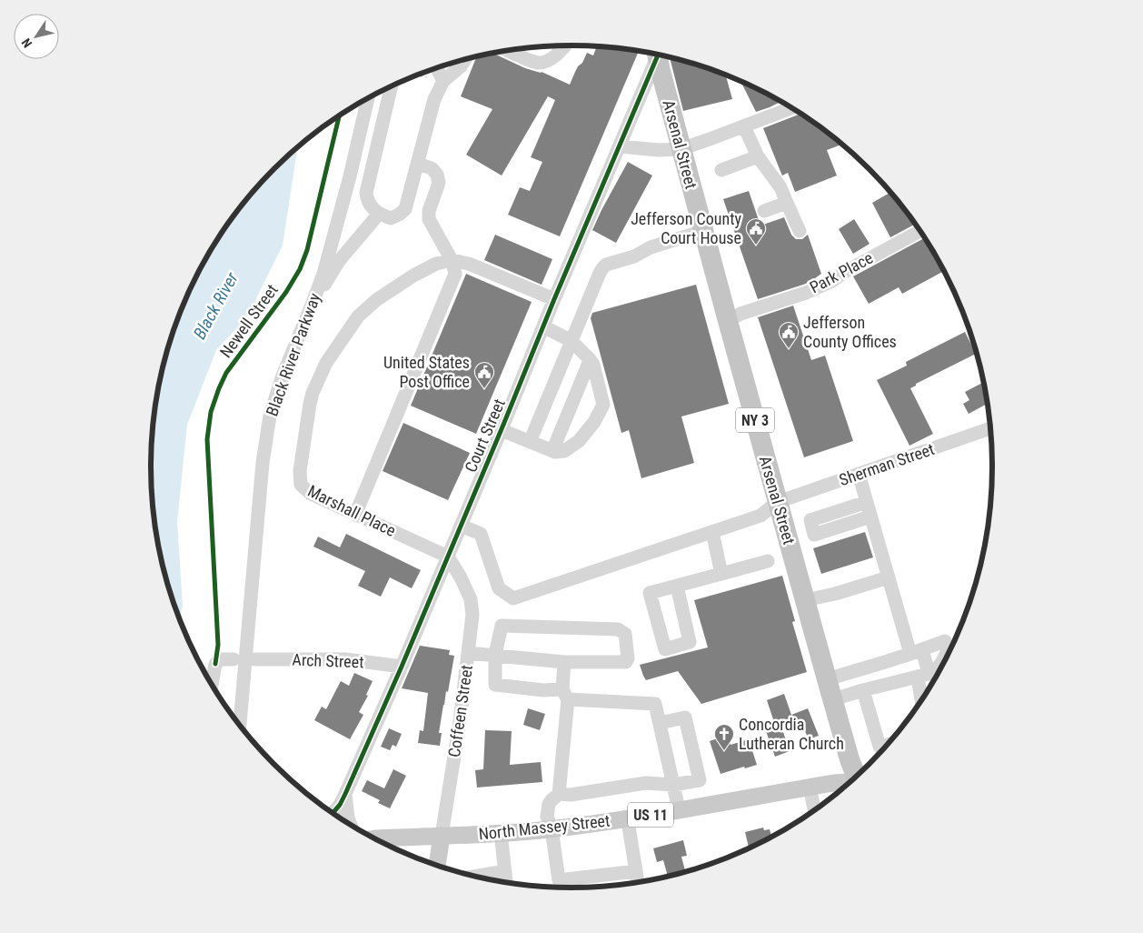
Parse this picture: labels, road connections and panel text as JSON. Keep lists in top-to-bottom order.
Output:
{
  "streets": {
    "highway": ["Arsenal Street", "NY 3"],
    "main road": ["Coffeen Street", "US 11", "North Massey Street"],
    "street": [
      "Park Place",
      "Black River Parkway",
      "Court Street",
      "Sherman Street",
      "Marshall Place",
      "Arch Street"
    ],
    "cycle path": ["Newell Street"]
  },
  "crossings": [
    ["Arsenal Street", "Park Place"],
    ["Arsenal Street", "Sherman Street"],
    ["Court Street", "Sherman Street"],
    ["Court Street", "Marshall Place"],
    ["Court Street", "Arch Street"],
    ["Court Street", "Coffeen Street"],
    ["Marshall Place", "Coffeen Street"],
    ["Coffeen Street", "North Massey Street"]
  ],
  "water": ["Black River"],
  "places": {
    "public building": ["Jefferson County Court House", "Jefferson County Offices", "United States Post Office"],
    "church": ["Concordia Lutheran Church"]
  },
  "north": "bottom left"
}
